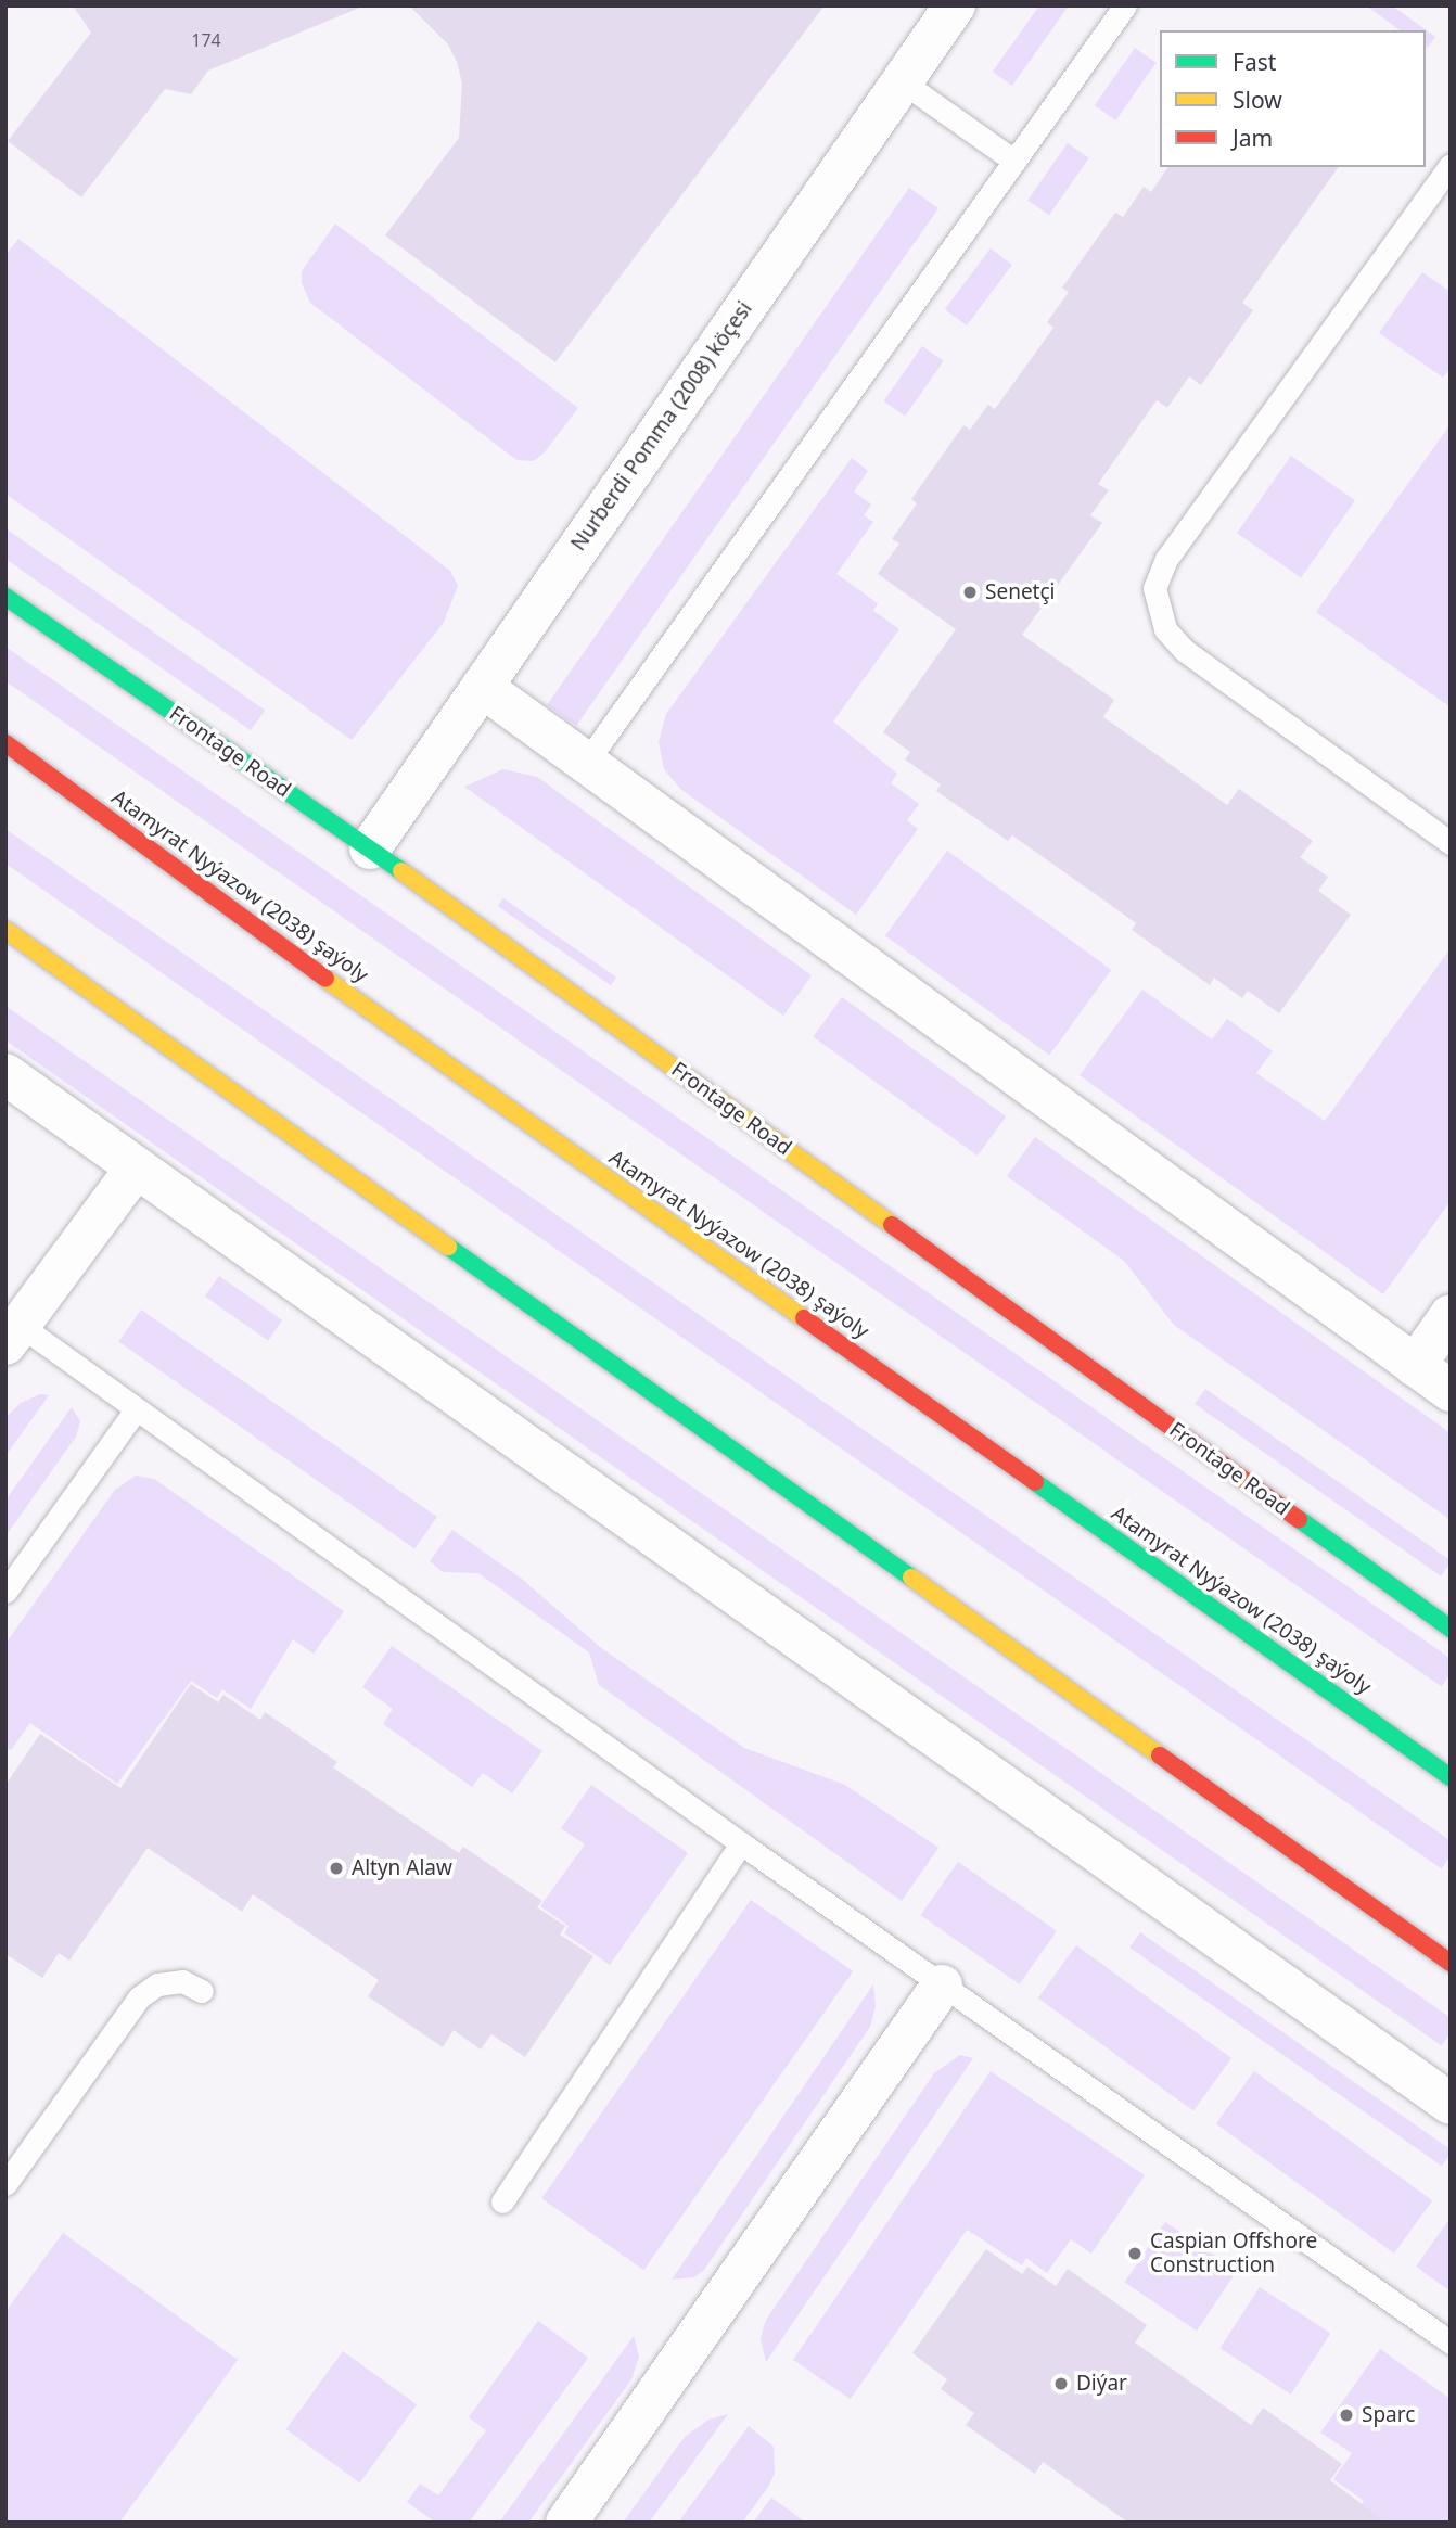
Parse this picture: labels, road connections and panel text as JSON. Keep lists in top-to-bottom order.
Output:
{
  "streets": {
    "main road": ["Frontage Road", "Atamyrat Nyýazow (2038) şaýoly"],
    "street": ["Nurberdi Pomma (2008) köçesi"]
  },
  "crossings": [
    ["Nurberdi Pomma (2008) köçesi", "Frontage Road"]
  ],
  "places": [
    "Senetçi",
    "Altyn Alaw",
    "Caspian Offshore Construction",
    "Diýar",
    "Sparc"
  ],
  "house_numbers": ["174"],
  "legend": ["Fast", "Slow", "Jam"]
}
